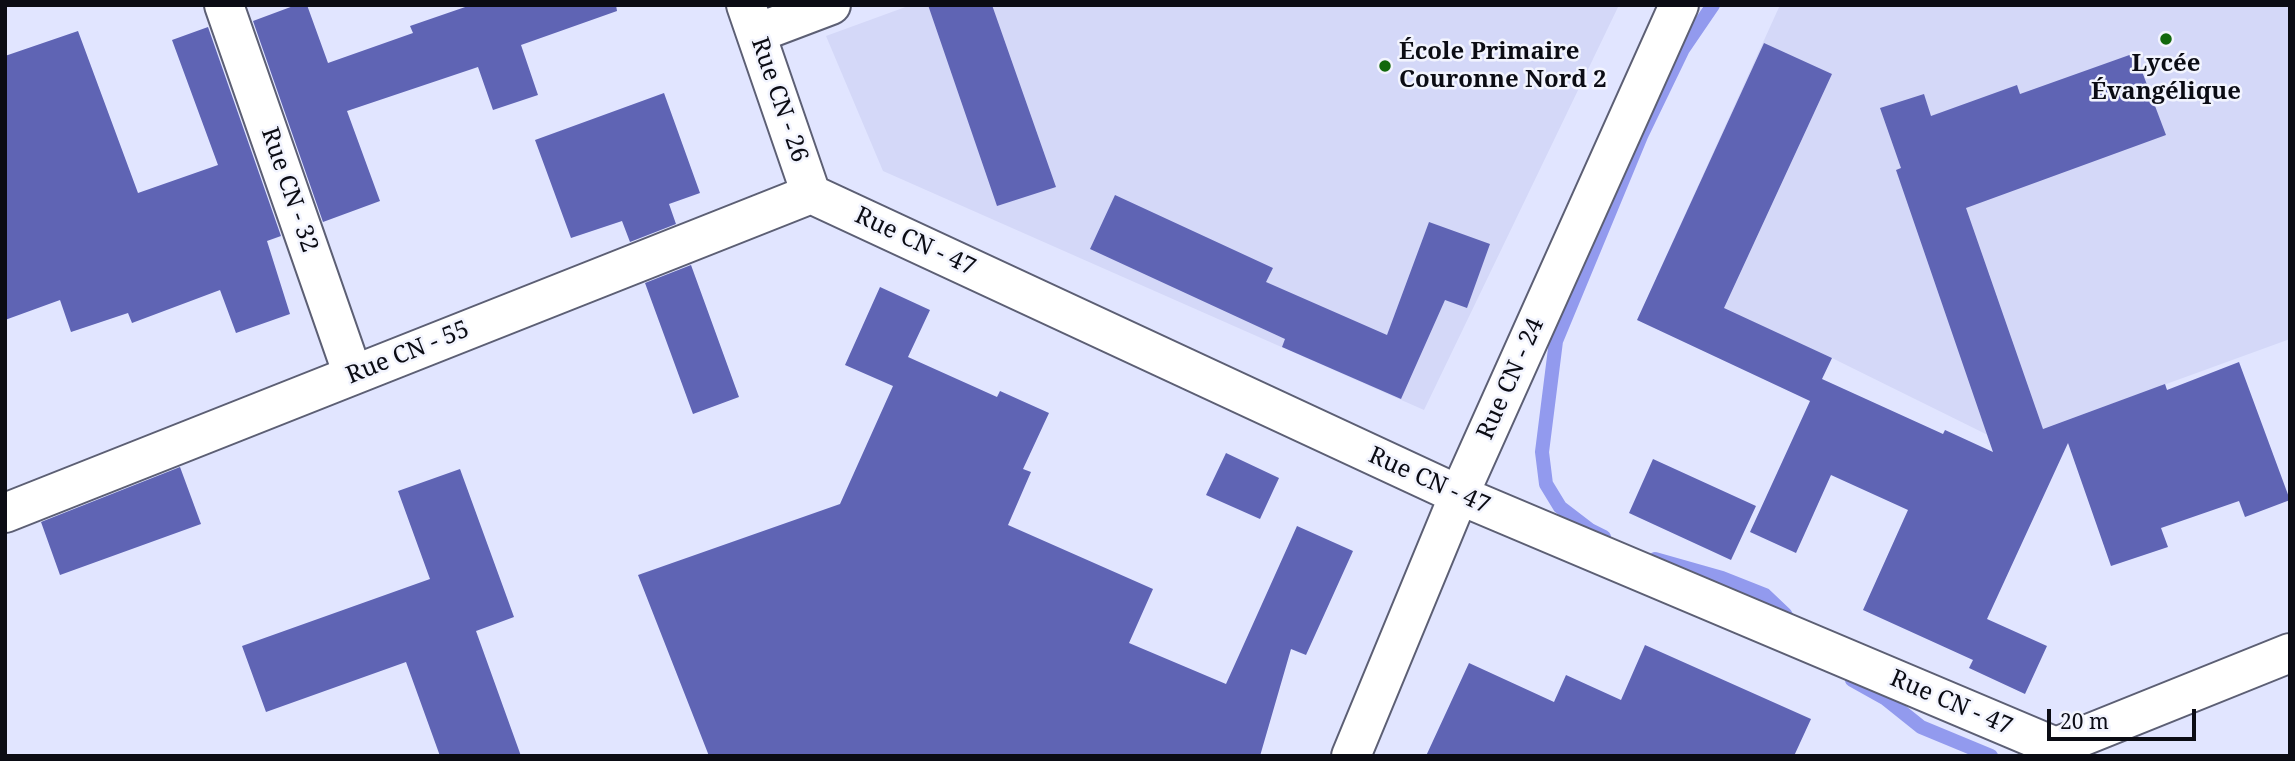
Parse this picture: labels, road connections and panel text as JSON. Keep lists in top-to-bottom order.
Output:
{
  "streets": {
    "street": [
      "Rue CN - 26",
      "Rue CN - 32",
      "Rue CN - 47",
      "Rue CN - 55",
      "Rue CN - 24"
    ]
  },
  "crossings": [
    ["Rue CN - 26", "Rue CN - 47"],
    ["Rue CN - 26", "Rue CN - 55"],
    ["Rue CN - 32", "Rue CN - 55"],
    ["Rue CN - 47", "Rue CN - 55"],
    ["Rue CN - 47", "Rue CN - 24"]
  ],
  "places": ["Lycée Évangélique", "École Primaire Couronne Nord 2"],
  "scale_bar": "20 m"
}
